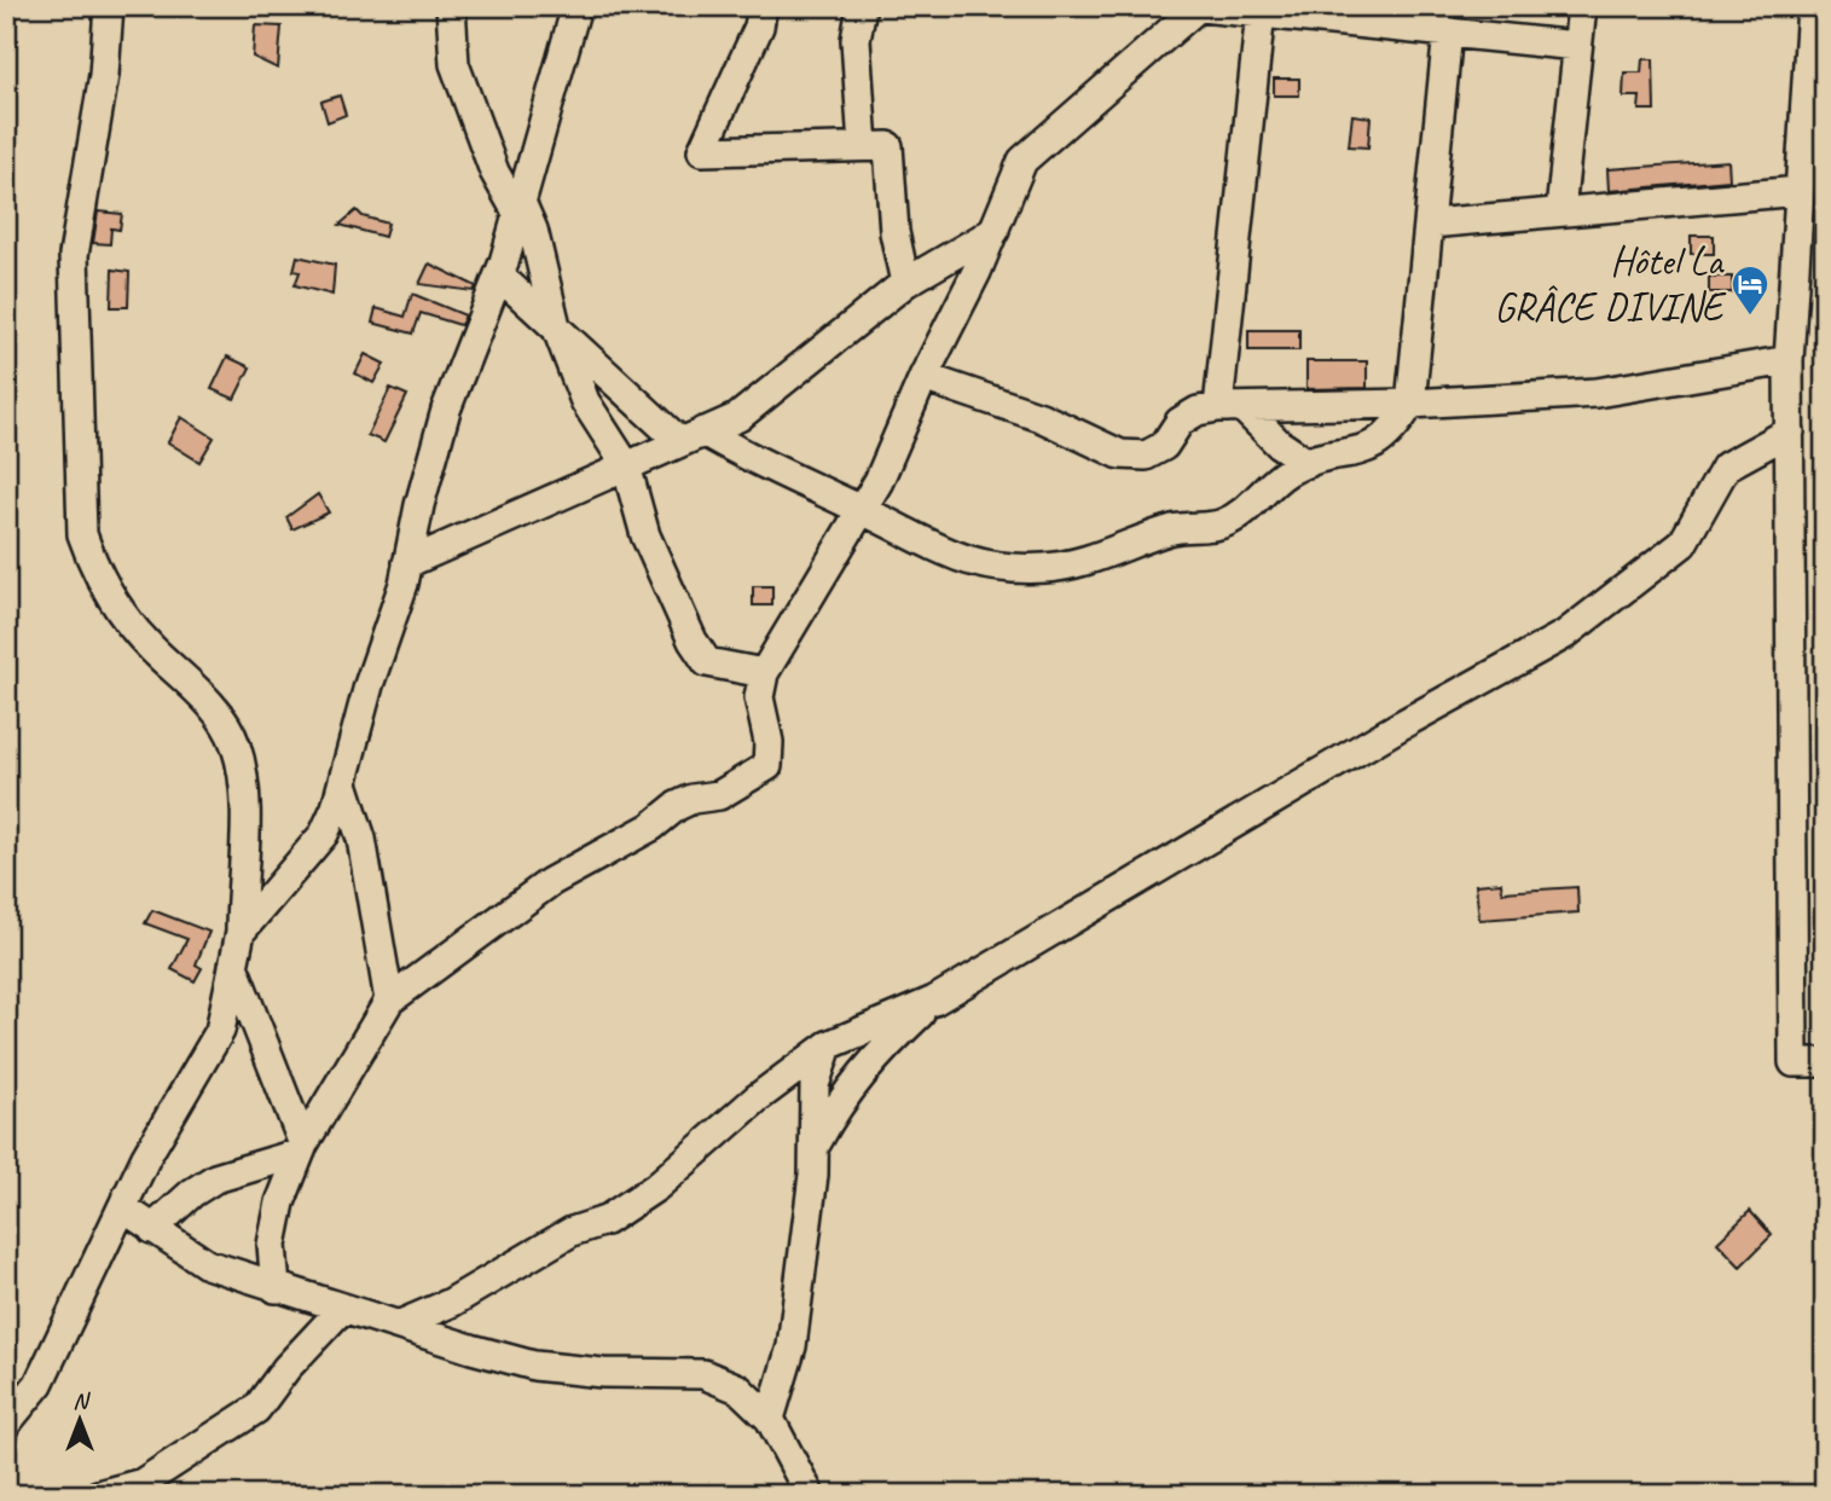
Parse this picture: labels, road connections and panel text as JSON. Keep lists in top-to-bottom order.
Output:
{
  "places": {
    "hotel": ["Hôtel La GRÂCE DIVINE"]
  },
  "north": "top"
}
